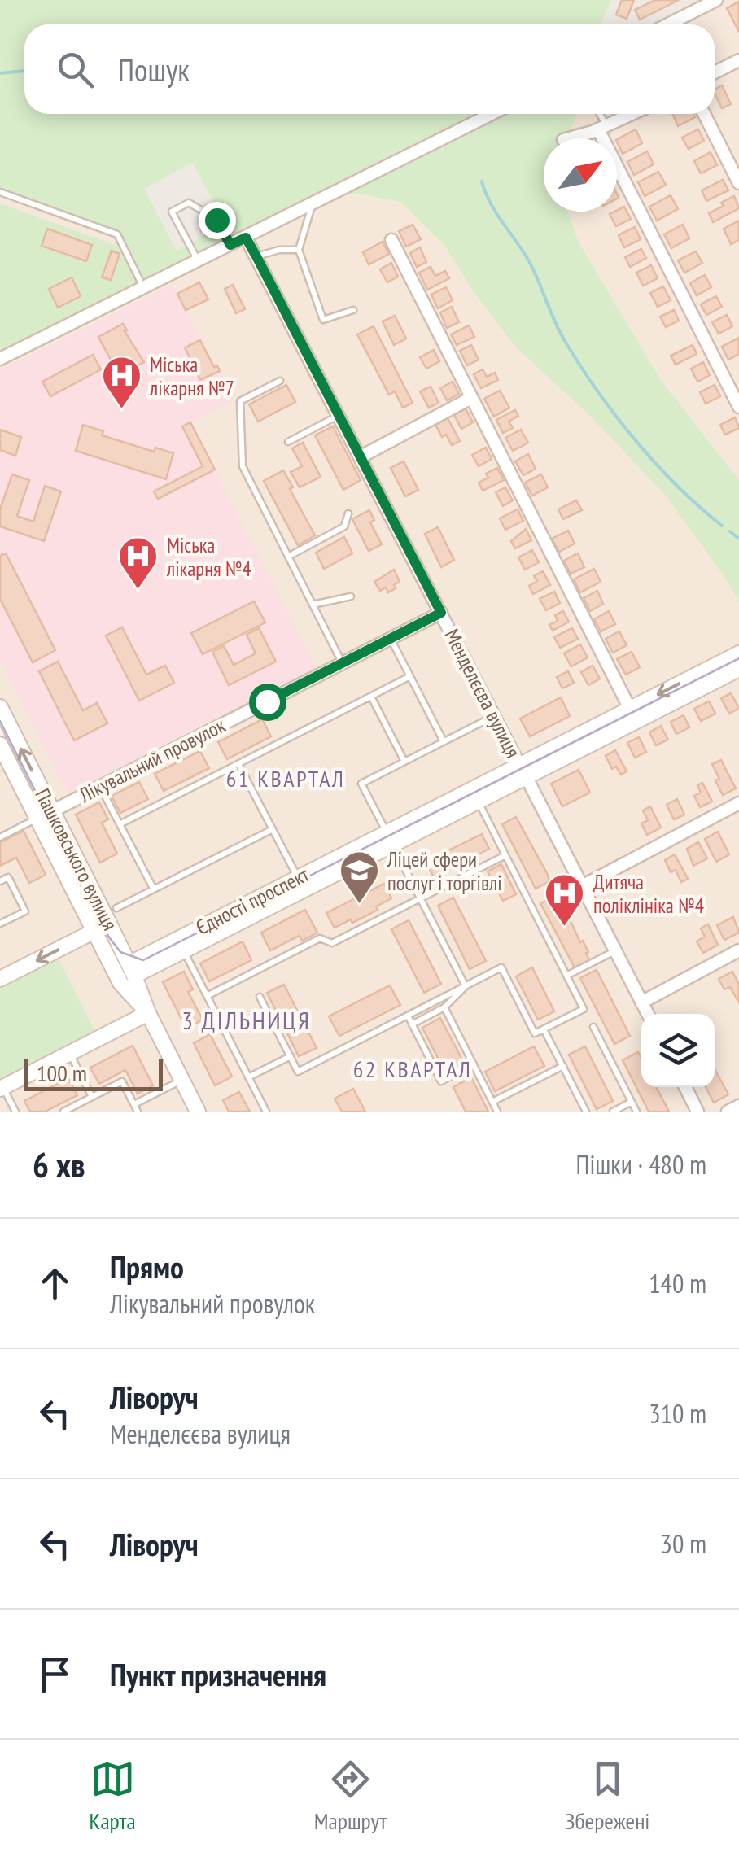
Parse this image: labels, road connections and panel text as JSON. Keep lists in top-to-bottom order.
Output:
{
  "streets": {
    "main road": ["Лікувальний провулок", "Пашковського вулиця", "Єдності проспект"],
    "street": ["Менделєєва вулиця"]
  },
  "crossings": [
    ["Менделєєва вулиця", "Лікувальний провулок"],
    ["Менделєєва вулиця", "Єдності проспект"],
    ["Лікувальний провулок", "Пашковського вулиця"],
    ["Пашковського вулиця", "Єдності проспект"]
  ],
  "districts": ["61 КВАРТАЛ", "3 ДІЛЬНИЦЯ", "62 КВАРТАЛ"],
  "places": {
    "hospital": ["Міська лікарня №7", "Міська лікарня №4", "Дитяча поліклініка №4"],
    "school or university": ["Ліцей сфери послуг і торгівлі"]
  },
  "scale_bar": "100 m",
  "north": "top right",
  "page": {
    "search": "Пошук",
    "scale": "100 m",
    "heading": ["6 хв", "Пішки · 480 m"],
    "list": [
      ["Прямо", "Лікувальний провулок", "140 m"],
      ["Ліворуч", "Менделєєва вулиця", "310 m"],
      ["Ліворуч", "30 m"],
      "Пункт призначення"
    ],
    "nav": ["Карта", "Маршрут", "Збережені"]
  }
}
